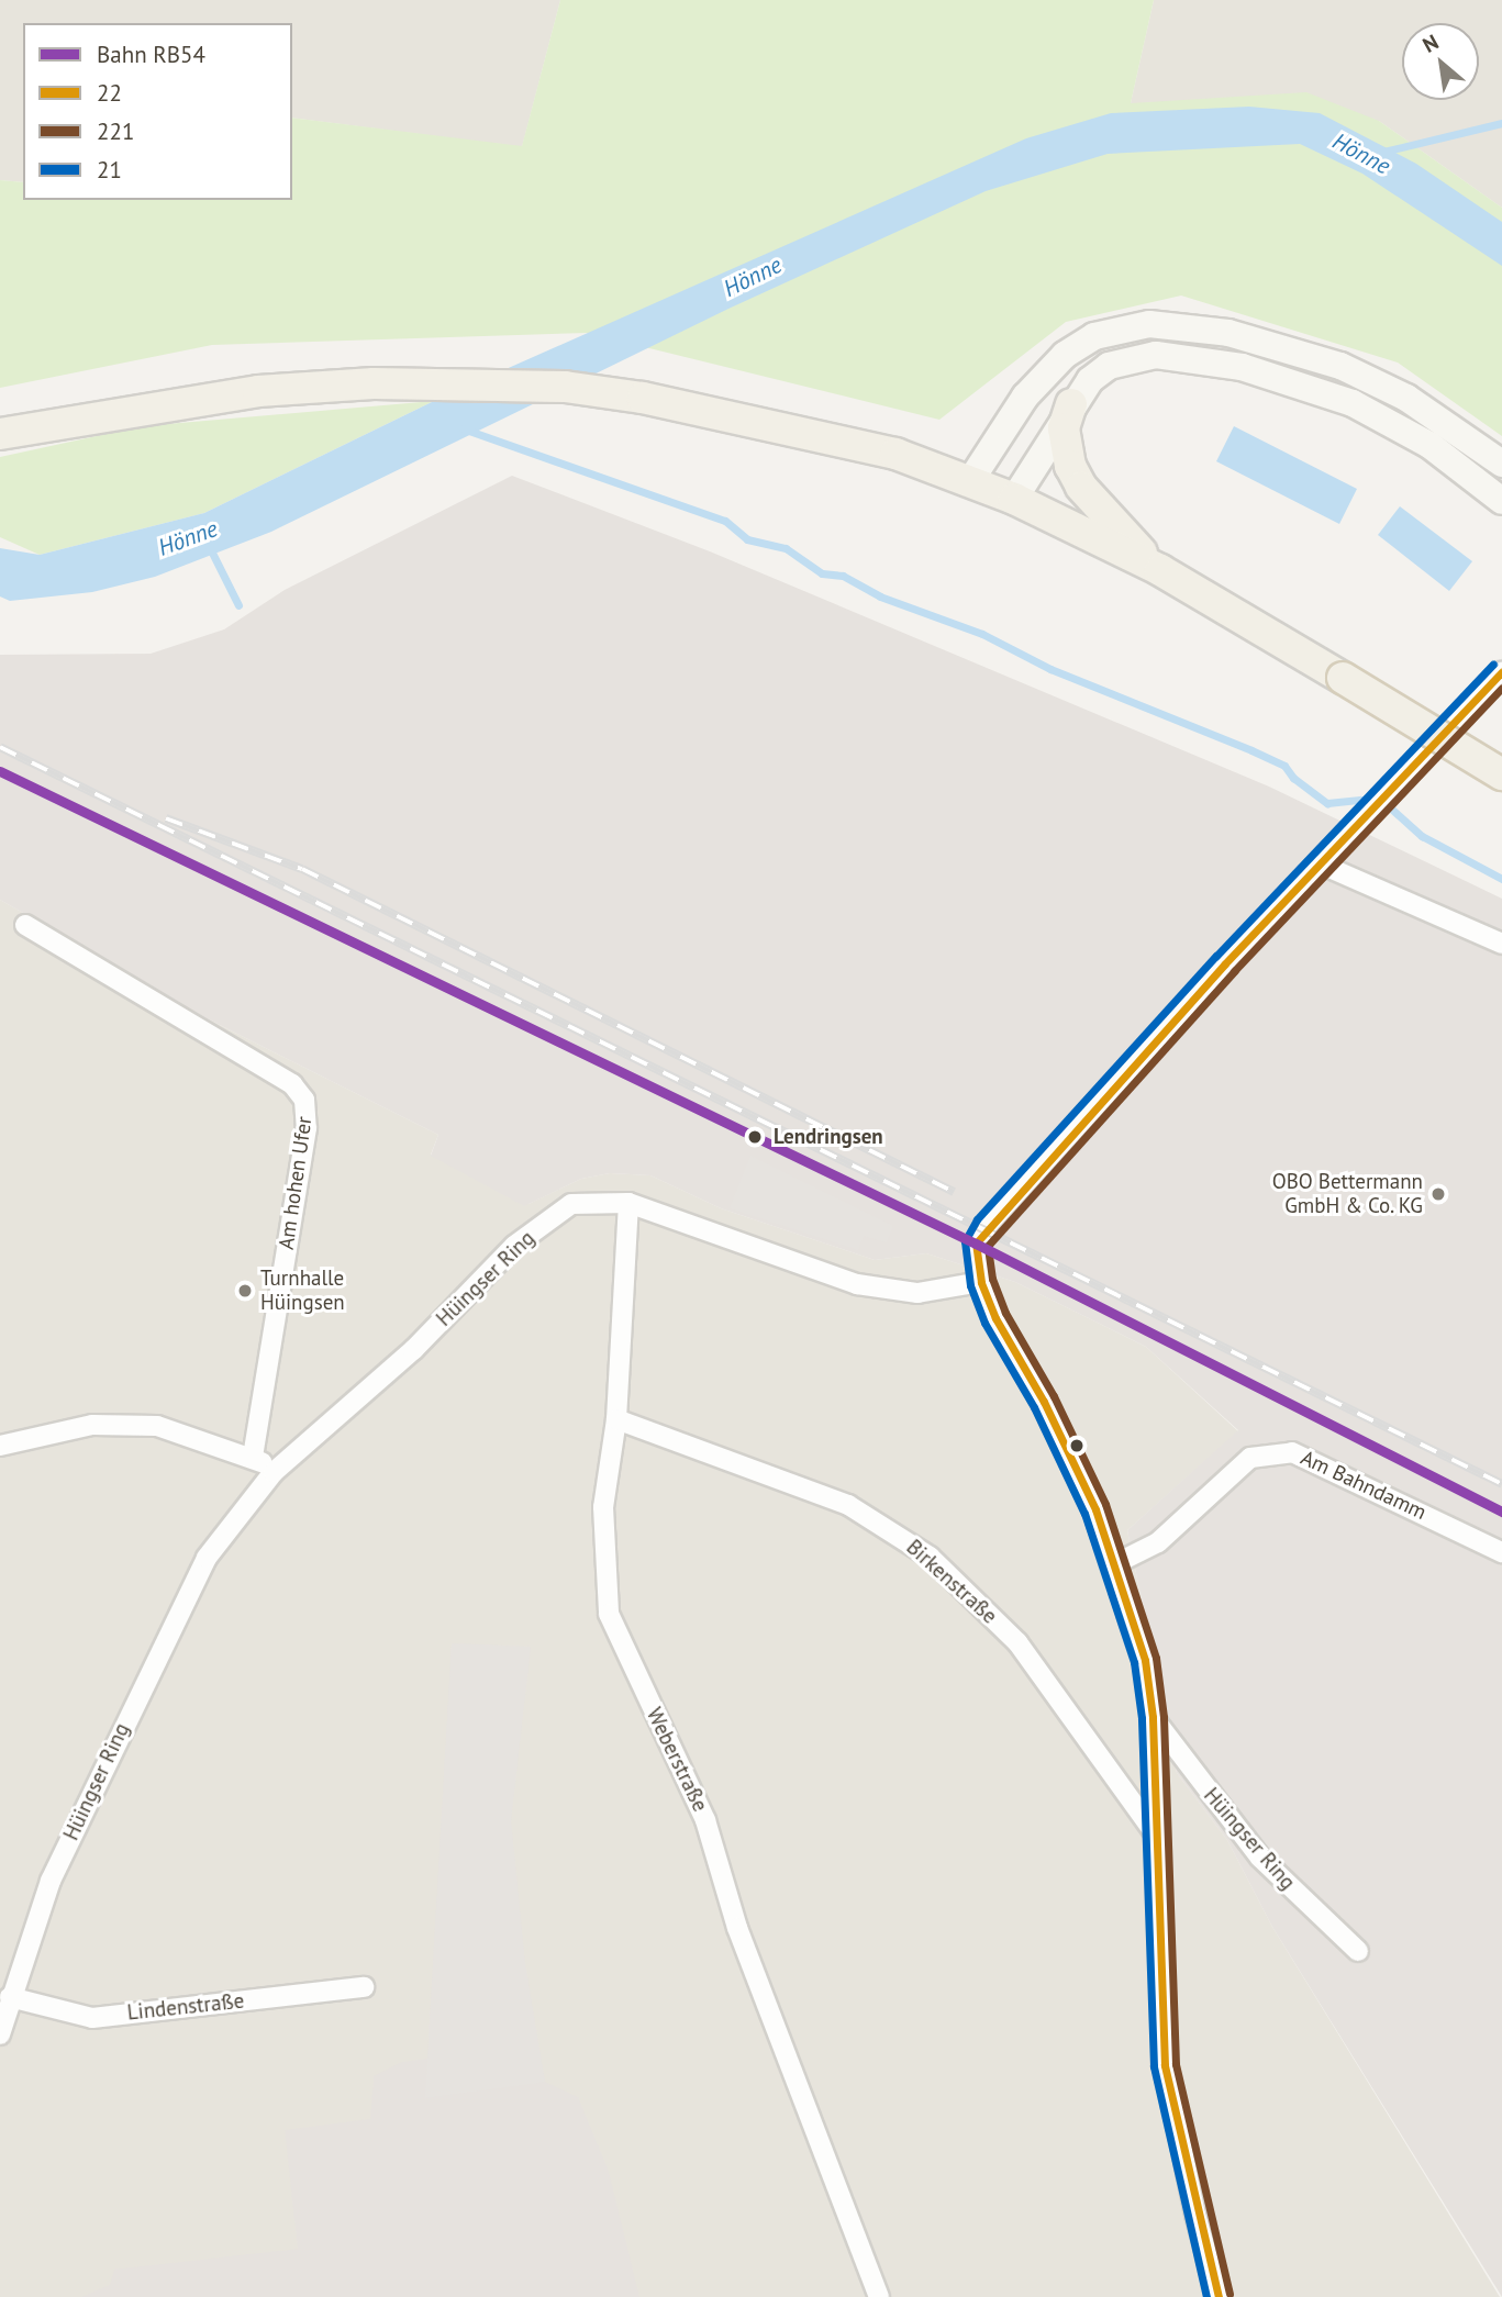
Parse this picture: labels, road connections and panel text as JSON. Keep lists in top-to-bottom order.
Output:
{
  "streets": {
    "street": [
      "Am hohen Ufer",
      "Hüingser Ring",
      "Am Bahndamm",
      "Birkenstraße",
      "Weberstraße",
      "Lindenstraße"
    ]
  },
  "crossings": [
    ["Hüingser Ring", "Am Bahndamm"],
    ["Hüingser Ring", "Birkenstraße"],
    ["Hüingser Ring", "Weberstraße"],
    ["Hüingser Ring", "Lindenstraße"],
    ["Birkenstraße", "Weberstraße"]
  ],
  "water": ["Hönne"],
  "places": ["Lendringsen", "OBO Bettermann GmbH & Co. KG", "Turnhalle Hüingsen"],
  "lines": [
    "transit line 21",
    "transit line 22",
    "transit line 221",
    "rail line RB54"
  ],
  "legend": [
    "Bahn RB54",
    "22",
    "221",
    "21"
  ],
  "north": "top left"
}
